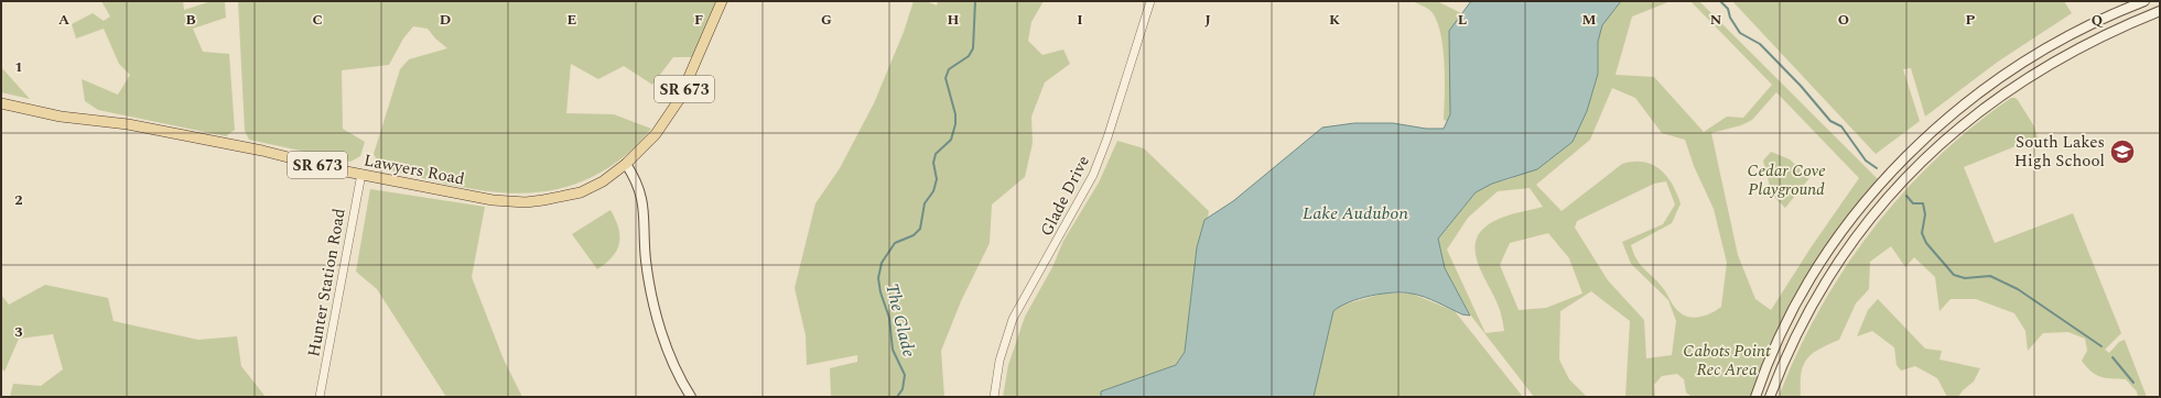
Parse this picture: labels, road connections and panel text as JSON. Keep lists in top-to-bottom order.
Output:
{
  "streets": {
    "main road": ["SR 673", "Lawyers Road"],
    "street": ["Glade Drive", "Hunter Station Road"]
  },
  "crossings": [
    ["Lawyers Road", "Hunter Station Road"]
  ],
  "water": ["Lake Audubon", "The Glade"],
  "parks": ["Cedar Cove Playground", "Cabots Point Rec Area"],
  "places": {
    "school or university": ["South Lakes High School"]
  },
  "grid": {
    "columns": [
      "A",
      "B",
      "C",
      "D",
      "E",
      "F",
      "G",
      "H",
      "I",
      "J",
      "K",
      "L",
      "M",
      "N",
      "O",
      "P",
      "Q"
    ],
    "rows": ["1", "2", "3"]
  }
}
